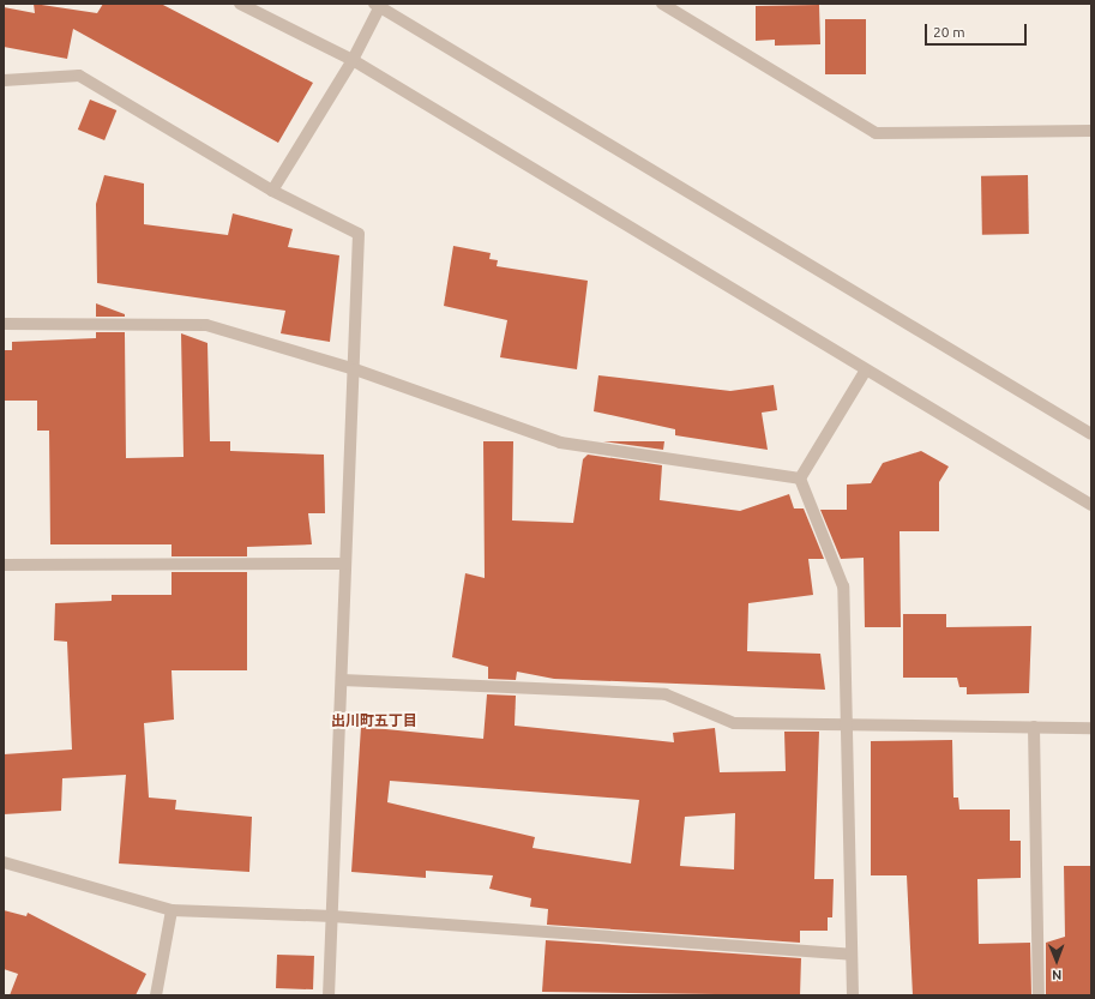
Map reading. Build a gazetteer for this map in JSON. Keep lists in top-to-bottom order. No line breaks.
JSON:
{"districts":["出川町五丁目"],"scale_bar":"20 m","north":"bottom"}
